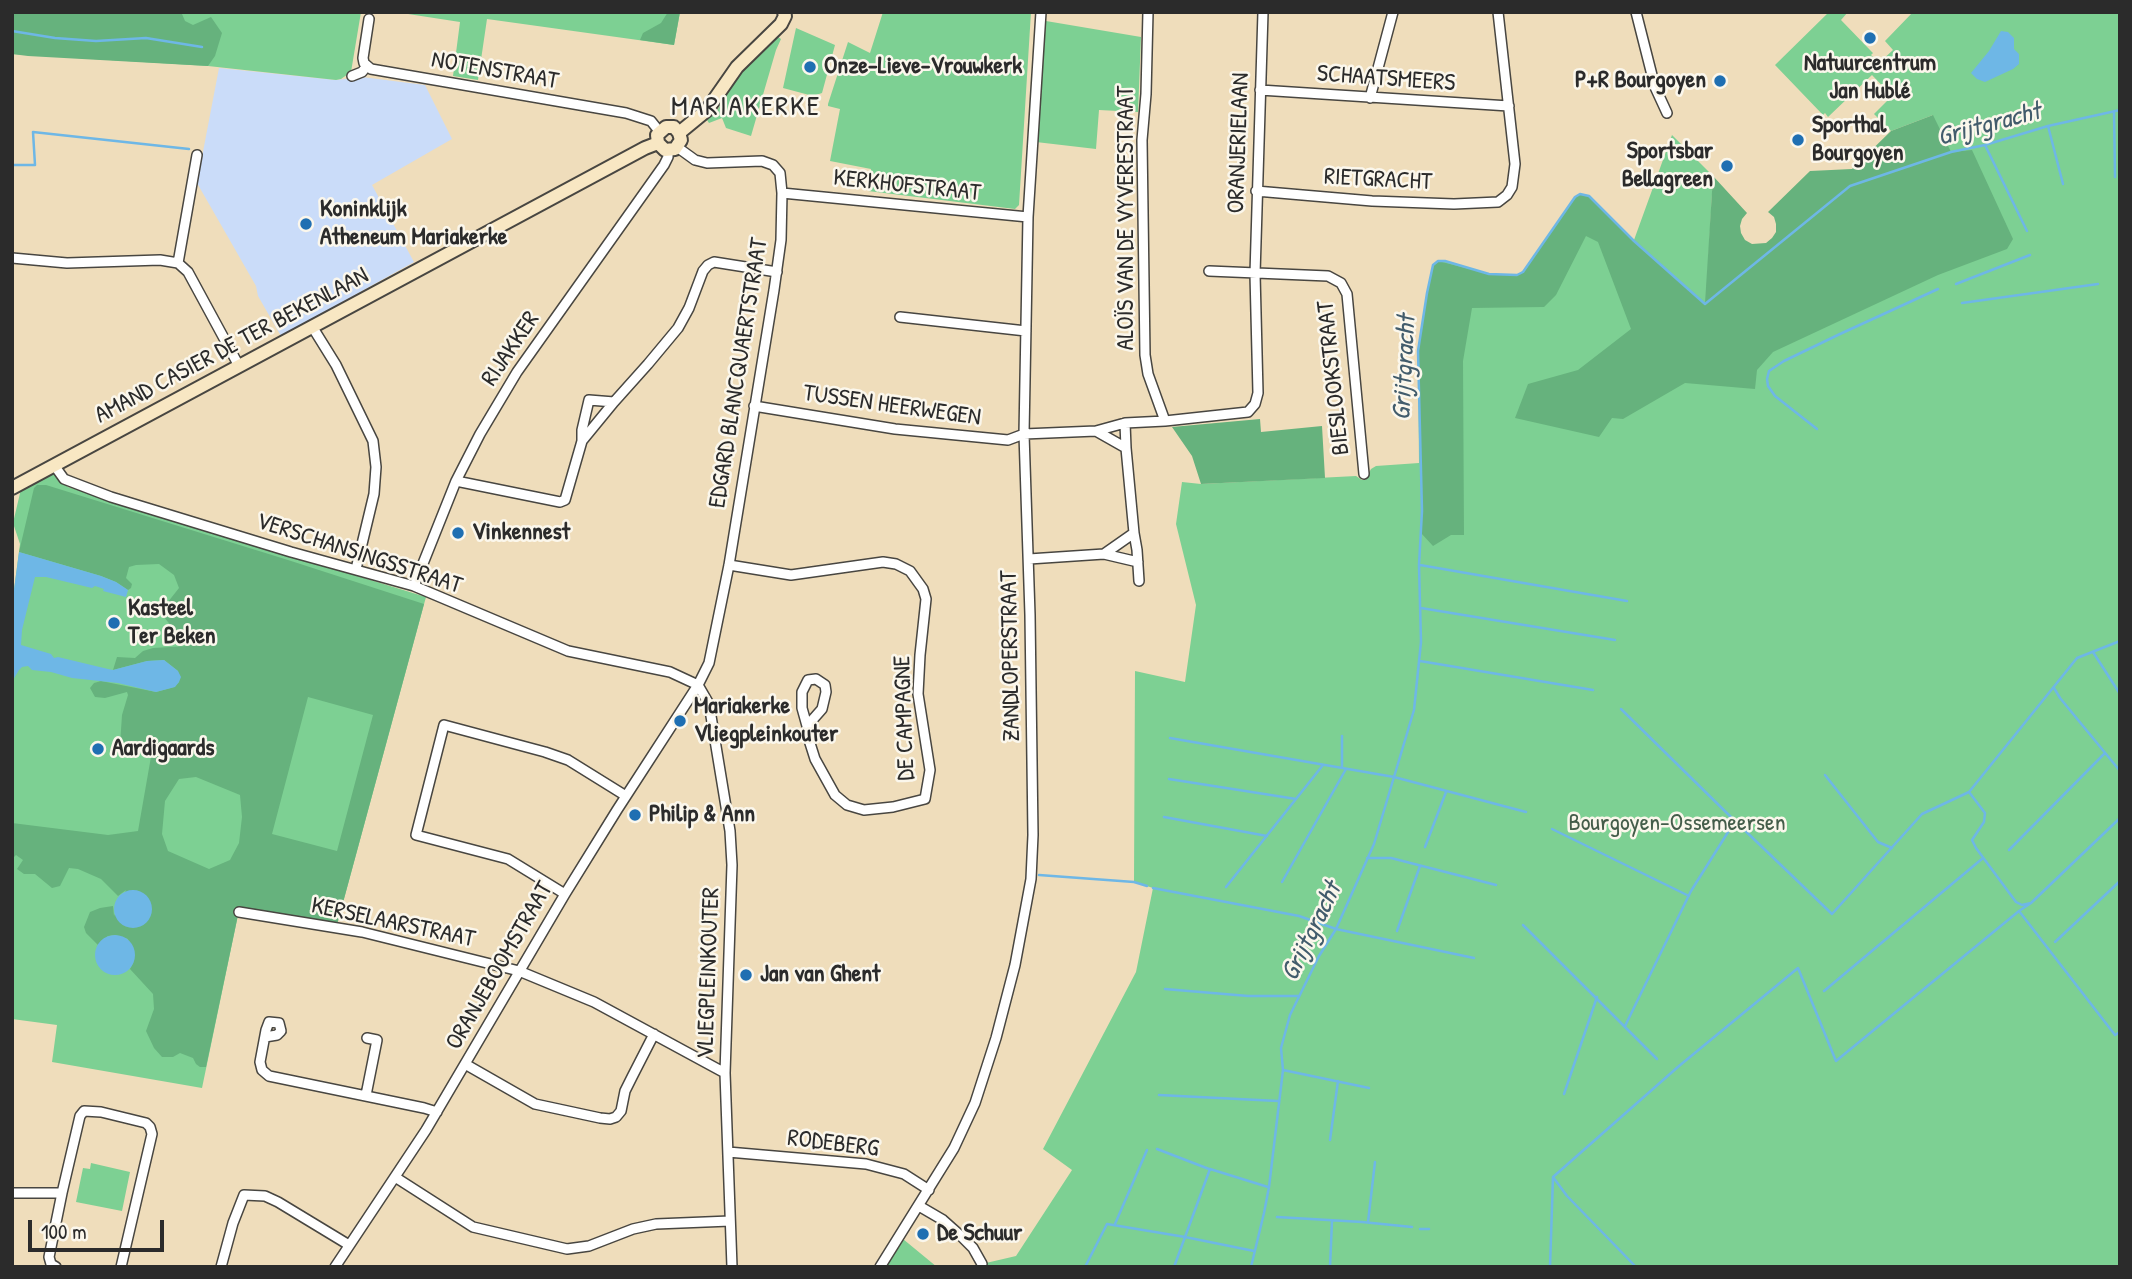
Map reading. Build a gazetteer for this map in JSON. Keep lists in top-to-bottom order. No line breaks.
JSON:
{"streets":{"street":["NOTENSTRAAT","SCHAATSMEERS","ORANJERIELAAN","RIETGRACHT","KERKHOFSTRAAT","ALOÏS VAN DE VYVERESTRAAT","AMAND CASIER DE TER BEKENLAAN","RIJAKKER","EDGARD BLANCQUAERTSTRAAT","BIESLOOKSTRAAT","TUSSEN HEERWEGEN","VERSCHANSINGSSTRAAT","ZANDLOPERSTRAAT","DE CAMPAGNE","KERSELAARSTRAAT","ORANJEBOOMSTRAAT","VLIEGPLEINKOUTER","RODEBERG"]},"crossings":[["NOTENSTRAAT","AMAND CASIER DE TER BEKENLAAN"],["NOTENSTRAAT","RIJAKKER"],["NOTENSTRAAT","EDGARD BLANCQUAERTSTRAAT"],["SCHAATSMEERS","ORANJERIELAAN"],["SCHAATSMEERS","RIETGRACHT"],["ORANJERIELAAN","RIETGRACHT"],["ORANJERIELAAN","ALOÏS VAN DE VYVERESTRAAT"],["ORANJERIELAAN","BIESLOOKSTRAAT"],["ORANJERIELAAN","TUSSEN HEERWEGEN"],["KERKHOFSTRAAT","EDGARD BLANCQUAERTSTRAAT"],["KERKHOFSTRAAT","ZANDLOPERSTRAAT"],["ALOÏS VAN DE VYVERESTRAAT","TUSSEN HEERWEGEN"],["AMAND CASIER DE TER BEKENLAAN","RIJAKKER"],["AMAND CASIER DE TER BEKENLAAN","EDGARD BLANCQUAERTSTRAAT"],["AMAND CASIER DE TER BEKENLAAN","VERSCHANSINGSSTRAAT"],["RIJAKKER","EDGARD BLANCQUAERTSTRAAT"],["RIJAKKER","VERSCHANSINGSSTRAAT"],["EDGARD BLANCQUAERTSTRAAT","TUSSEN HEERWEGEN"],["EDGARD BLANCQUAERTSTRAAT","VERSCHANSINGSSTRAAT"],["EDGARD BLANCQUAERTSTRAAT","DE CAMPAGNE"],["EDGARD BLANCQUAERTSTRAAT","ORANJEBOOMSTRAAT"],["EDGARD BLANCQUAERTSTRAAT","VLIEGPLEINKOUTER"],["TUSSEN HEERWEGEN","ZANDLOPERSTRAAT"],["VERSCHANSINGSSTRAAT","ORANJEBOOMSTRAAT"],["VERSCHANSINGSSTRAAT","VLIEGPLEINKOUTER"],["ZANDLOPERSTRAAT","RODEBERG"],["KERSELAARSTRAAT","ORANJEBOOMSTRAAT"],["KERSELAARSTRAAT","VLIEGPLEINKOUTER"],["ORANJEBOOMSTRAAT","VLIEGPLEINKOUTER"],["VLIEGPLEINKOUTER","RODEBERG"]],"districts":["MARIAKERKE"],"water":["Grijtgracht"],"parks":["Bourgoyen-Ossemeersen"],"places":["Natuurcentrum Jan Hublé","Onze-Lieve-Vrouwkerk","P+R Bourgoyen","Sporthal Bourgoyen","Sportsbar Bellagreen","Koninklijk Atheneum Mariakerke","Vinkennest","Kasteel Ter Beken","Mariakerke Vliegpleinkouter","Aardigaards","Philip & Ann","Jan van Ghent","De Schuur"],"scale_bar":"100 m"}
